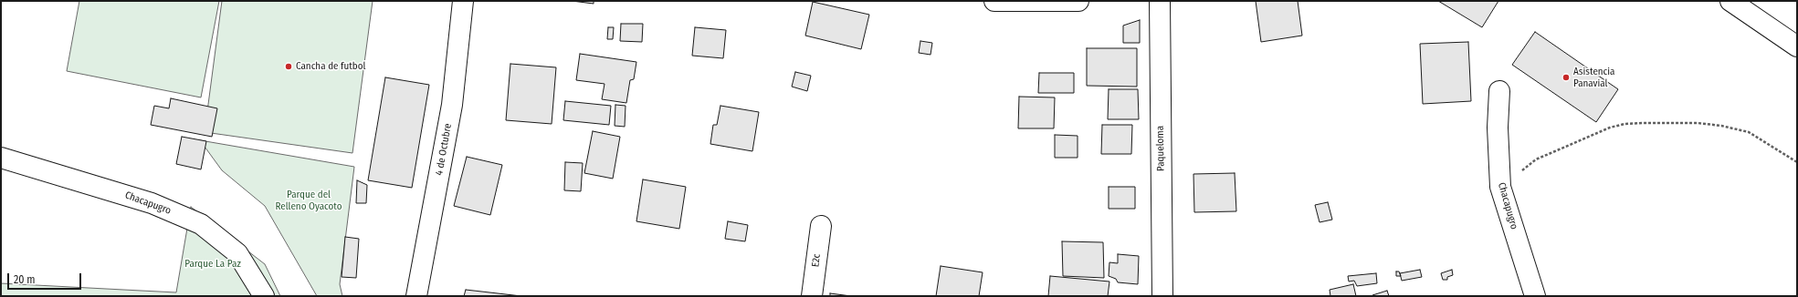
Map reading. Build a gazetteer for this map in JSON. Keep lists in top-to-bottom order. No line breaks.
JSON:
{"streets":{"main road":["Paqueloma","4 de Octubre","Chacapugro","E2c"]},"parks":["Parque del Relleno Oyacoto","Parque La Paz"],"places":["Cancha de futbol","Asistencia Panavial"],"scale_bar":"20 m"}
